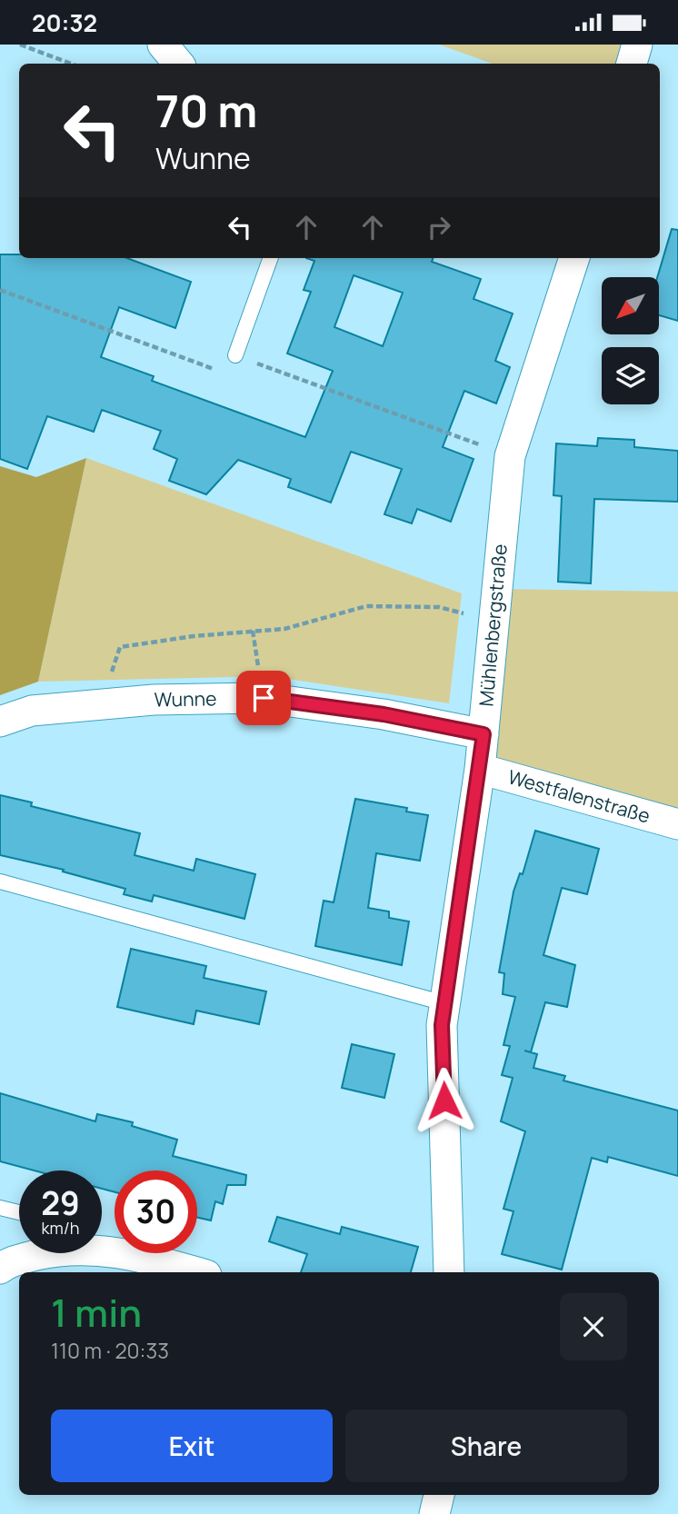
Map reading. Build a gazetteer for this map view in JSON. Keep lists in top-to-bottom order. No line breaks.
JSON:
{"streets":{"street":["Mühlenbergstraße","Wunne","Westfalenstraße"]},"crossings":[["Mühlenbergstraße","Wunne"],["Mühlenbergstraße","Westfalenstraße"]],"north":"bottom left","page":{"status":"20:32","turn":["70 m","Wunne"],"speed":"29 km/h","limit":"30","heading":["1 min","110 m · 20:33"],"buttons":["Exit","Share"]}}
